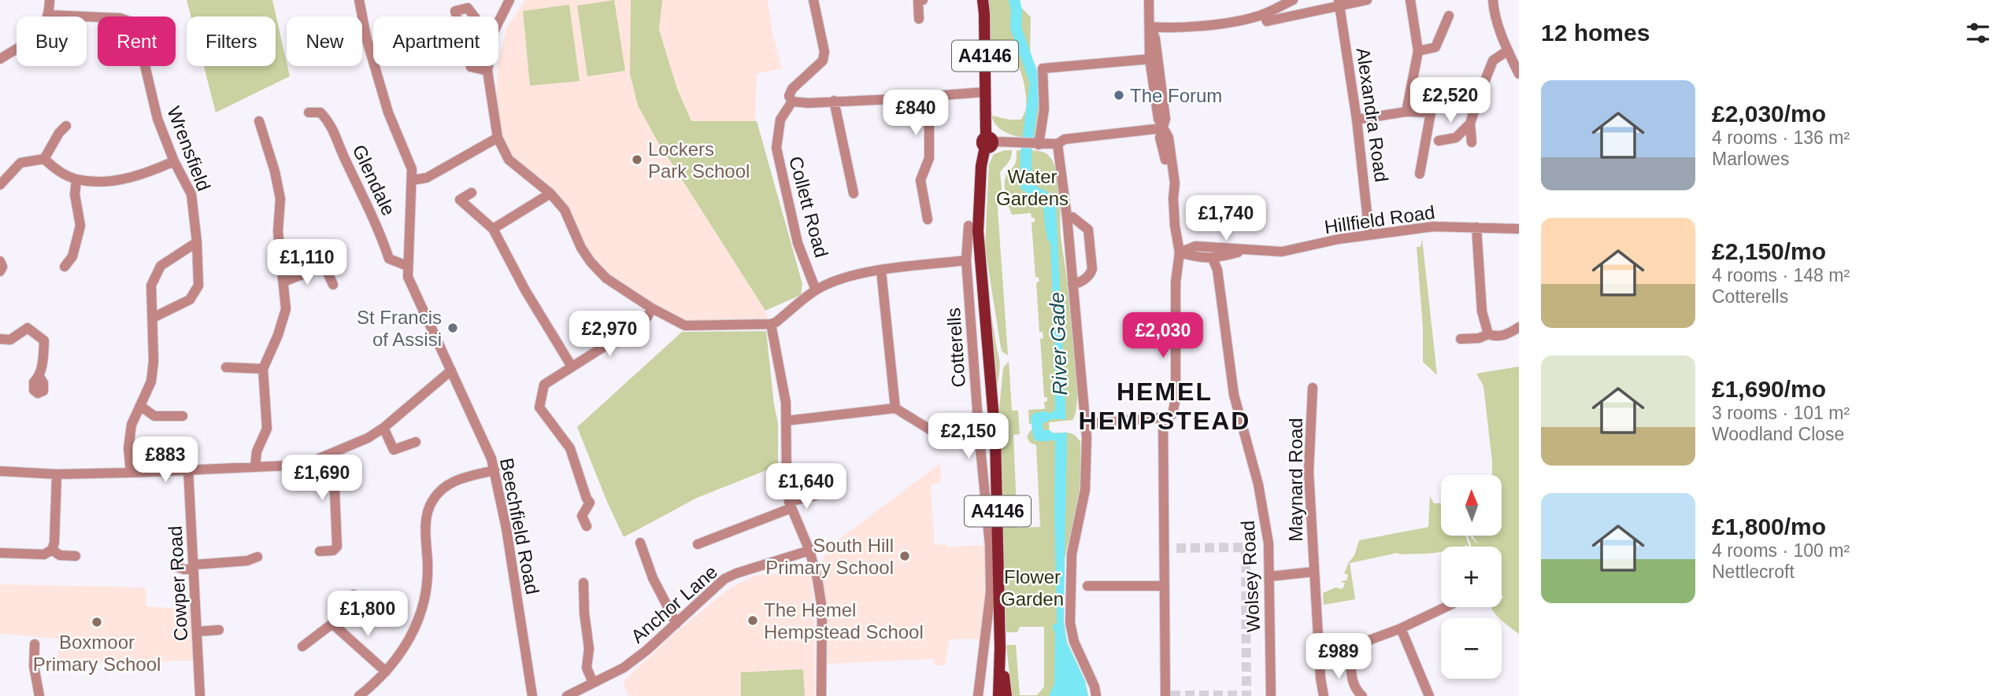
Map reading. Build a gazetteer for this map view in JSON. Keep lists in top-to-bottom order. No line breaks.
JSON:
{"streets":{"main road":["A4146"],"street":["Alexandra Road","Wrensfield","Glendale","Collett Road","Hillfield Road","Cotterells","Maynard Road","Beechfield Road","Wolsey Road","Cowper Road","Anchor Lane"]},"crossings":[["Alexandra Road","Hillfield Road"],["Glendale","Beechfield Road"],["Hillfield Road","Wolsey Road"]],"districts":["HEMEL HEMPSTEAD"],"water":["River Gade"],"parks":["Water Gardens","Flower Garden"],"places":["The Forum","Lockers Park School","St Francis of Assisi","South Hill Primary School","The Hemel Hempstead School","Boxmoor Primary School"],"north":"top","page":{"heading":"12 homes","chip":["Buy","Rent","Filters","New","Apartment"],"list":[{"name":"£2,030/mo","note":"4 rooms · 136 m² · Marlowes"},{"name":"£2,150/mo","note":"4 rooms · 148 m² · Cotterells"},{"name":"£1,690/mo","note":"3 rooms · 101 m² · Woodland Close"},{"name":"£1,800/mo","note":"4 rooms · 100 m² · Nettlecroft"}],"price":["£2,520","£840","£1,740","£1,110","£2,970","£2,030","£2,150","£883","£1,690","£1,640","£1,800","£989"],"map_buttons":["+","−"]}}
